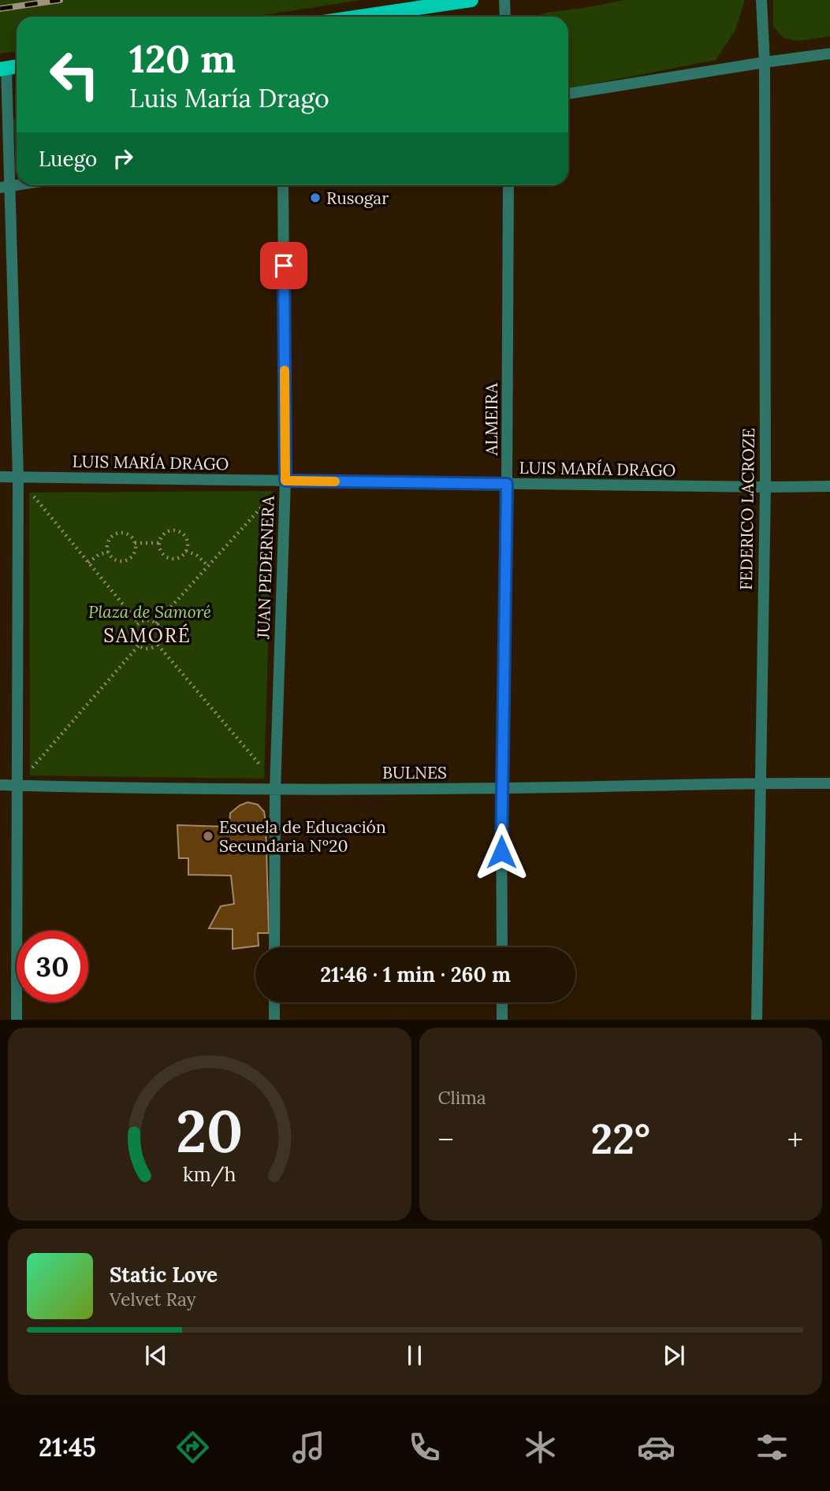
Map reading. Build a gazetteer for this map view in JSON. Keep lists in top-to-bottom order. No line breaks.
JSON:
{"streets":{"street":["ALMEIRA","LUIS MARÍA DRAGO","FEDERICO LACROZE","JUAN PEDERNERA","BULNES"]},"crossings":[["ALMEIRA","LUIS MARÍA DRAGO"],["ALMEIRA","BULNES"],["LUIS MARÍA DRAGO","FEDERICO LACROZE"],["LUIS MARÍA DRAGO","JUAN PEDERNERA"],["FEDERICO LACROZE","BULNES"],["JUAN PEDERNERA","BULNES"]],"districts":["SAMORÉ"],"parks":["Plaza de Samoré"],"places":["Rusogar","Escuela de Educación Secundaria Nº20"],"page":{"turn":["120 m","Luis María Drago"],"then":"Luego","limit":"30","trip":"21:46 · 1 min · 260 m","tile":"Clima","heat":["−","22°","+"],"song":["Static Love","Velvet Ray"],"tabs":"21:45","gauge":["20","km/h"]}}
